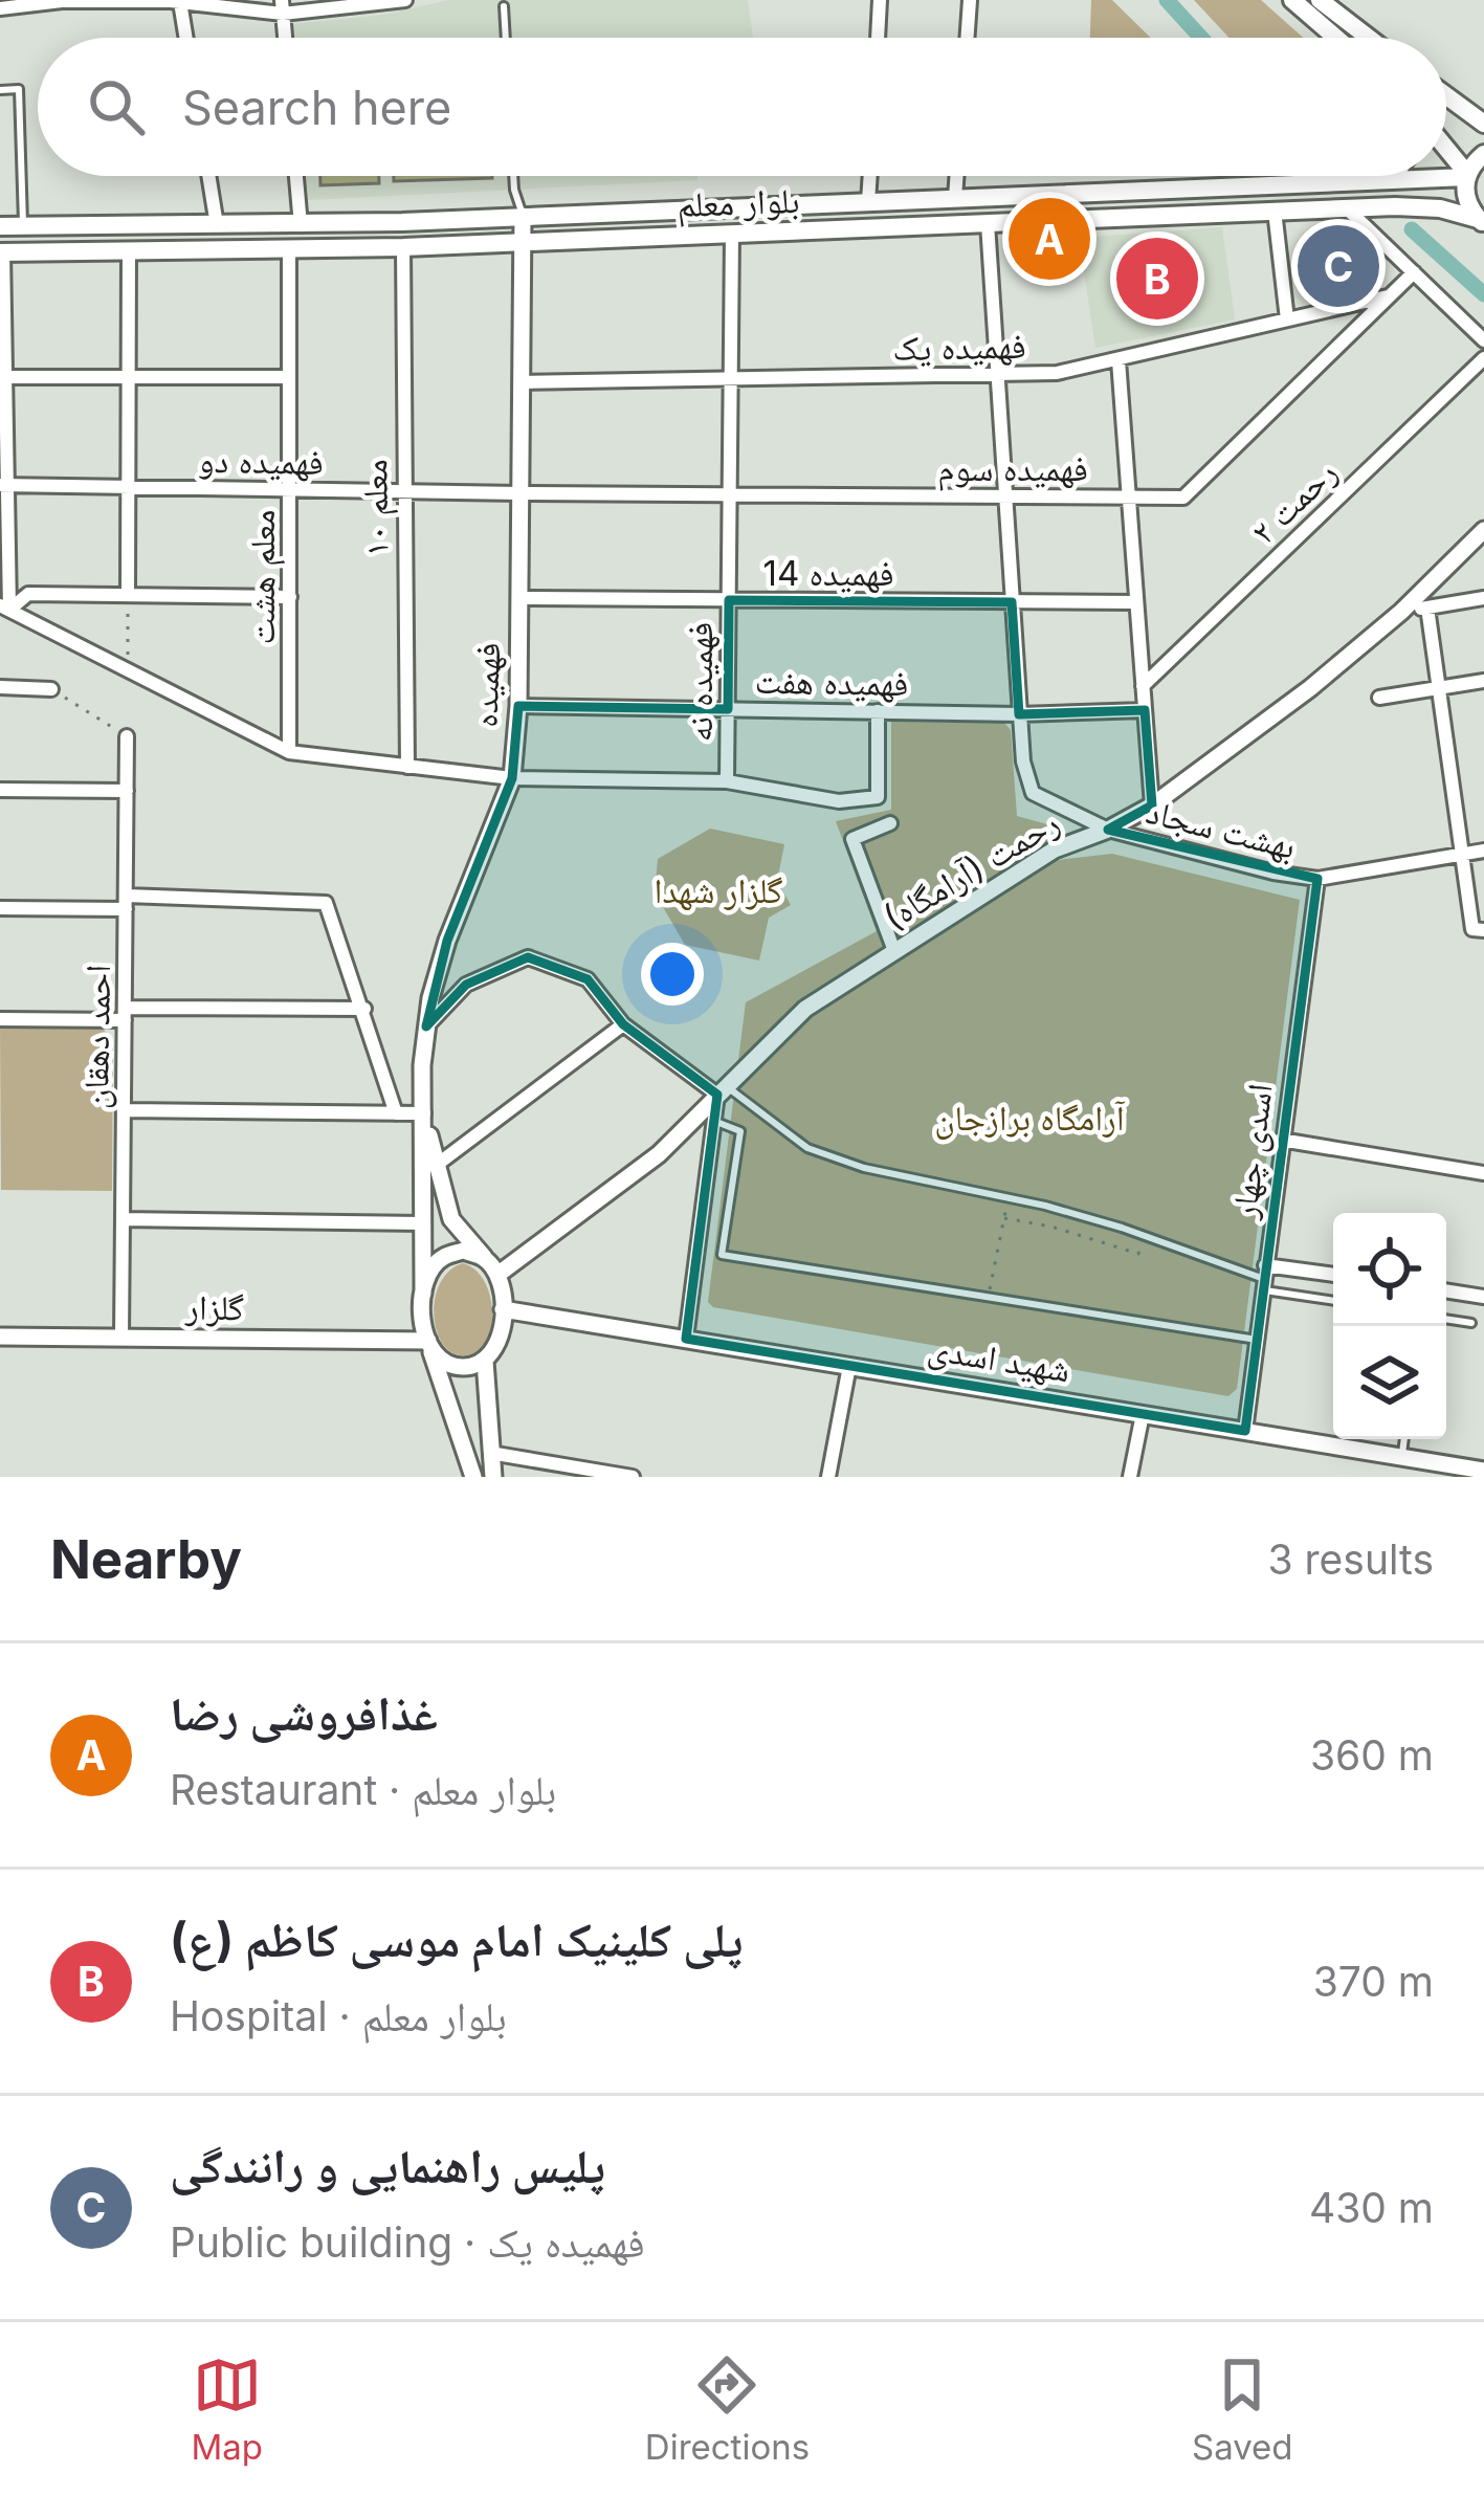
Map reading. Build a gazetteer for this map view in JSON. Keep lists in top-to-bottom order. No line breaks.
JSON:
{"streets":{"main road":["بلوار معلم"],"street":["فهمیده یک","فهمیده دو","فهمیده سوم","رحمت ۲","معلم ۱۰","فهمیده 14","معلم هشت","فهمیده نه","فهمیده هفت","فهمیده","بهشت سجاد","رحمت (آرامگاه)","احمد دهقان","اسدی چهار","گلزار","شهید اسدی"]},"crossings":[["بلوار معلم","معلم ۱۰"],["بلوار معلم","معلم هشت"],["بلوار معلم","فهمیده نه"],["بلوار معلم","فهمیده"],["فهمیده یک","فهمیده سوم"],["فهمیده یک","فهمیده نه"],["فهمیده یک","فهمیده"],["فهمیده دو","فهمیده سوم"],["فهمیده دو","معلم ۱۰"],["فهمیده دو","معلم هشت"],["فهمیده دو","فهمیده"],["فهمیده سوم","فهمیده نه"],["فهمیده سوم","فهمیده"],["معلم ۱۰","فهمیده نه"],["فهمیده 14","فهمیده نه"],["فهمیده 14","فهمیده"],["معلم هشت","فهمیده نه"],["فهمیده نه","فهمیده هفت"],["فهمیده نه","فهمیده"],["فهمیده هفت","فهمیده"],["فهمیده هفت","بهشت سجاد"],["بهشت سجاد","رحمت (آرامگاه)"],["بهشت سجاد","اسدی چهار"],["رحمت (آرامگاه)","گلزار"],["رحمت (آرامگاه)","شهید اسدی"],["احمد دهقان","گلزار"],["اسدی چهار","شهید اسدی"],["گلزار","شهید اسدی"]],"parks":["گلزار شهدا","آرامگاه برازجان"],"page":{"search":"Search here","pins":["A","C","B"],"heading":["Nearby","3 results"],"list":[{"mark":"A","name":"غذافروشی رضا","note":"Restaurant · بلوار معلم","value":"360 m"},{"mark":"B","name":"پلی کلینیک امام موسی کاظم (ع)","note":"Hospital · بلوار معلم","value":"370 m"},{"mark":"C","name":"پلیس راهنمایی و رانندگی","note":"Public building · فهمیده یک","value":"430 m"}],"nav":["Map","Directions","Saved"]}}
